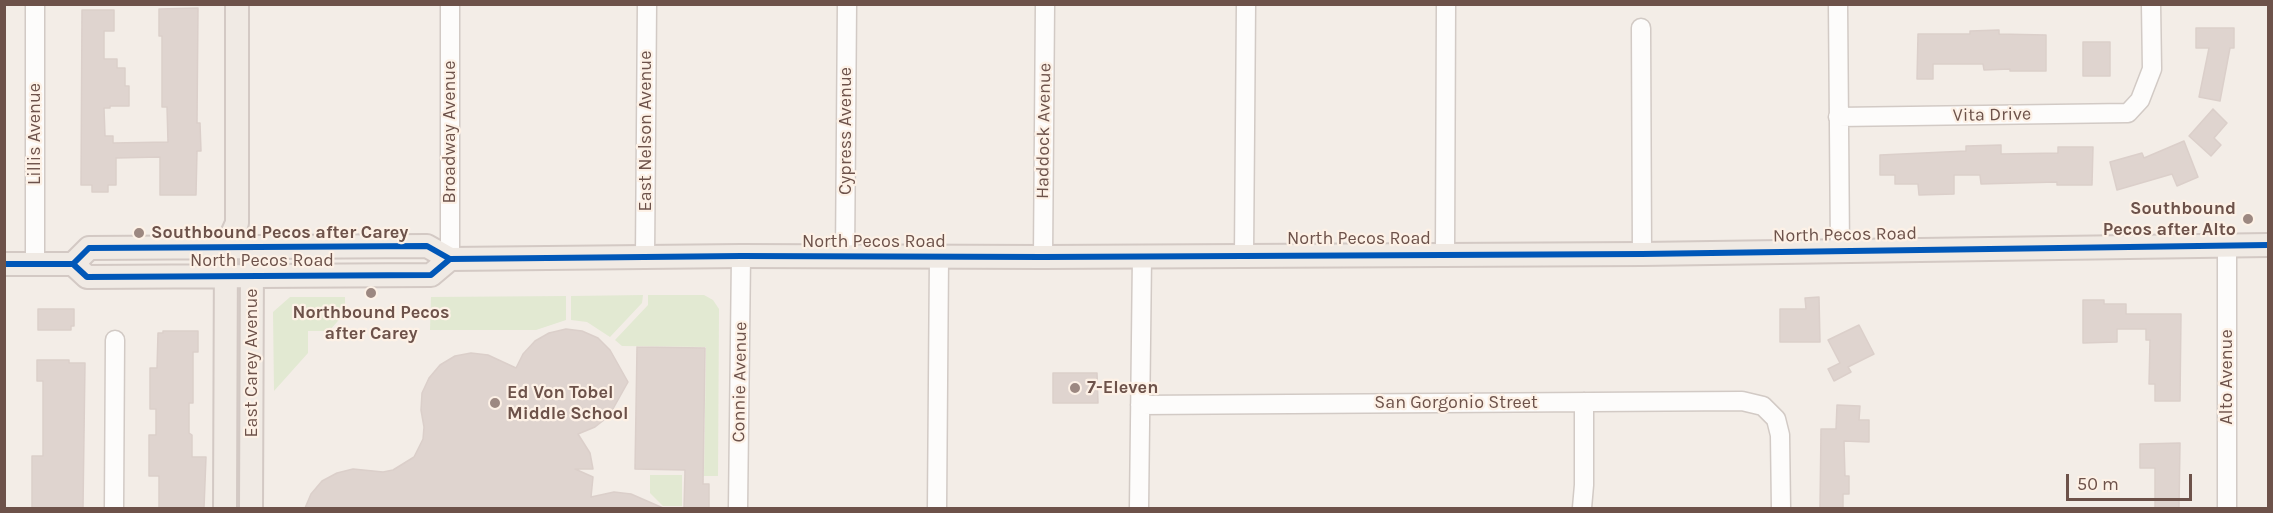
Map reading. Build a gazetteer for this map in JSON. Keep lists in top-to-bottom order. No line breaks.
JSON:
{"streets":{"main road":["North Pecos Road","East Carey Avenue"],"street":["Vita Drive","East Nelson Avenue","Cypress Avenue","Haddock Avenue","Broadway Avenue","Lillis Avenue","Alto Avenue","Connie Avenue","San Gorgonio Street"]},"crossings":[["East Nelson Avenue","North Pecos Road"],["Cypress Avenue","North Pecos Road"],["Haddock Avenue","North Pecos Road"],["Broadway Avenue","North Pecos Road"],["Lillis Avenue","North Pecos Road"],["North Pecos Road","East Carey Avenue"],["North Pecos Road","Alto Avenue"],["North Pecos Road","Connie Avenue"]],"places":["Southbound Pecos after Alto","Southbound Pecos after Carey","Northbound Pecos after Carey","7-Eleven","Ed Von Tobel Middle School"],"scale_bar":"50 m"}
